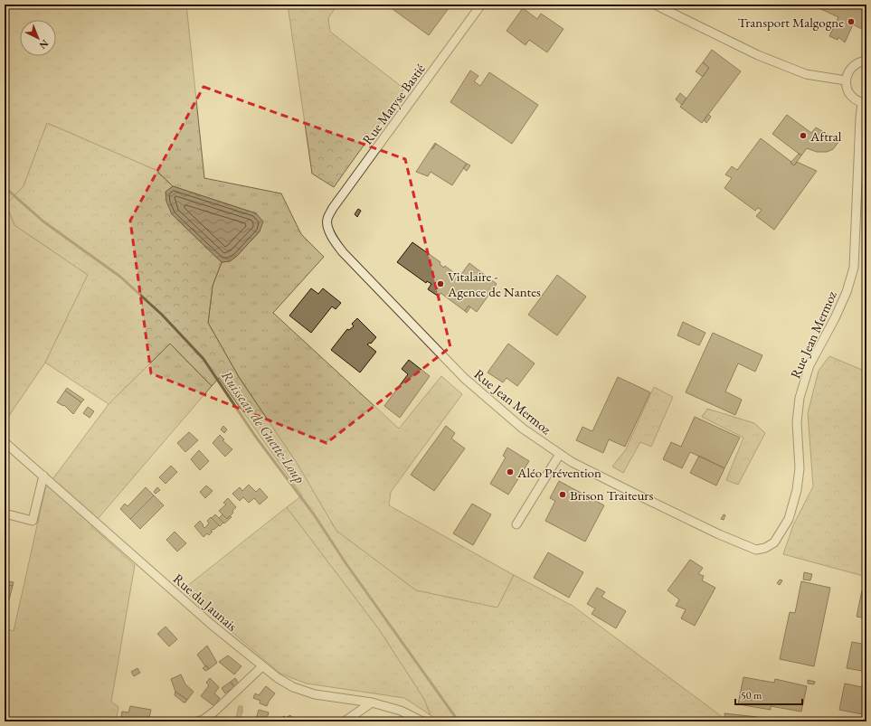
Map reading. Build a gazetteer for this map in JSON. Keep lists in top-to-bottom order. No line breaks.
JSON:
{"streets":{"street":["Rue Maryse Bastié","Rue Jean Mermoz","Rue du Jaunais"]},"crossings":[["Rue Maryse Bastié","Rue Jean Mermoz"]],"water":["Ruisseau de Guette-Loup"],"places":["Transport Malgogne","Aftral","Vitalaire - Agence de Nantes","Aléo Prévention","Brison Traiteurs"],"scale_bar":"50 m","north":"bottom right"}
